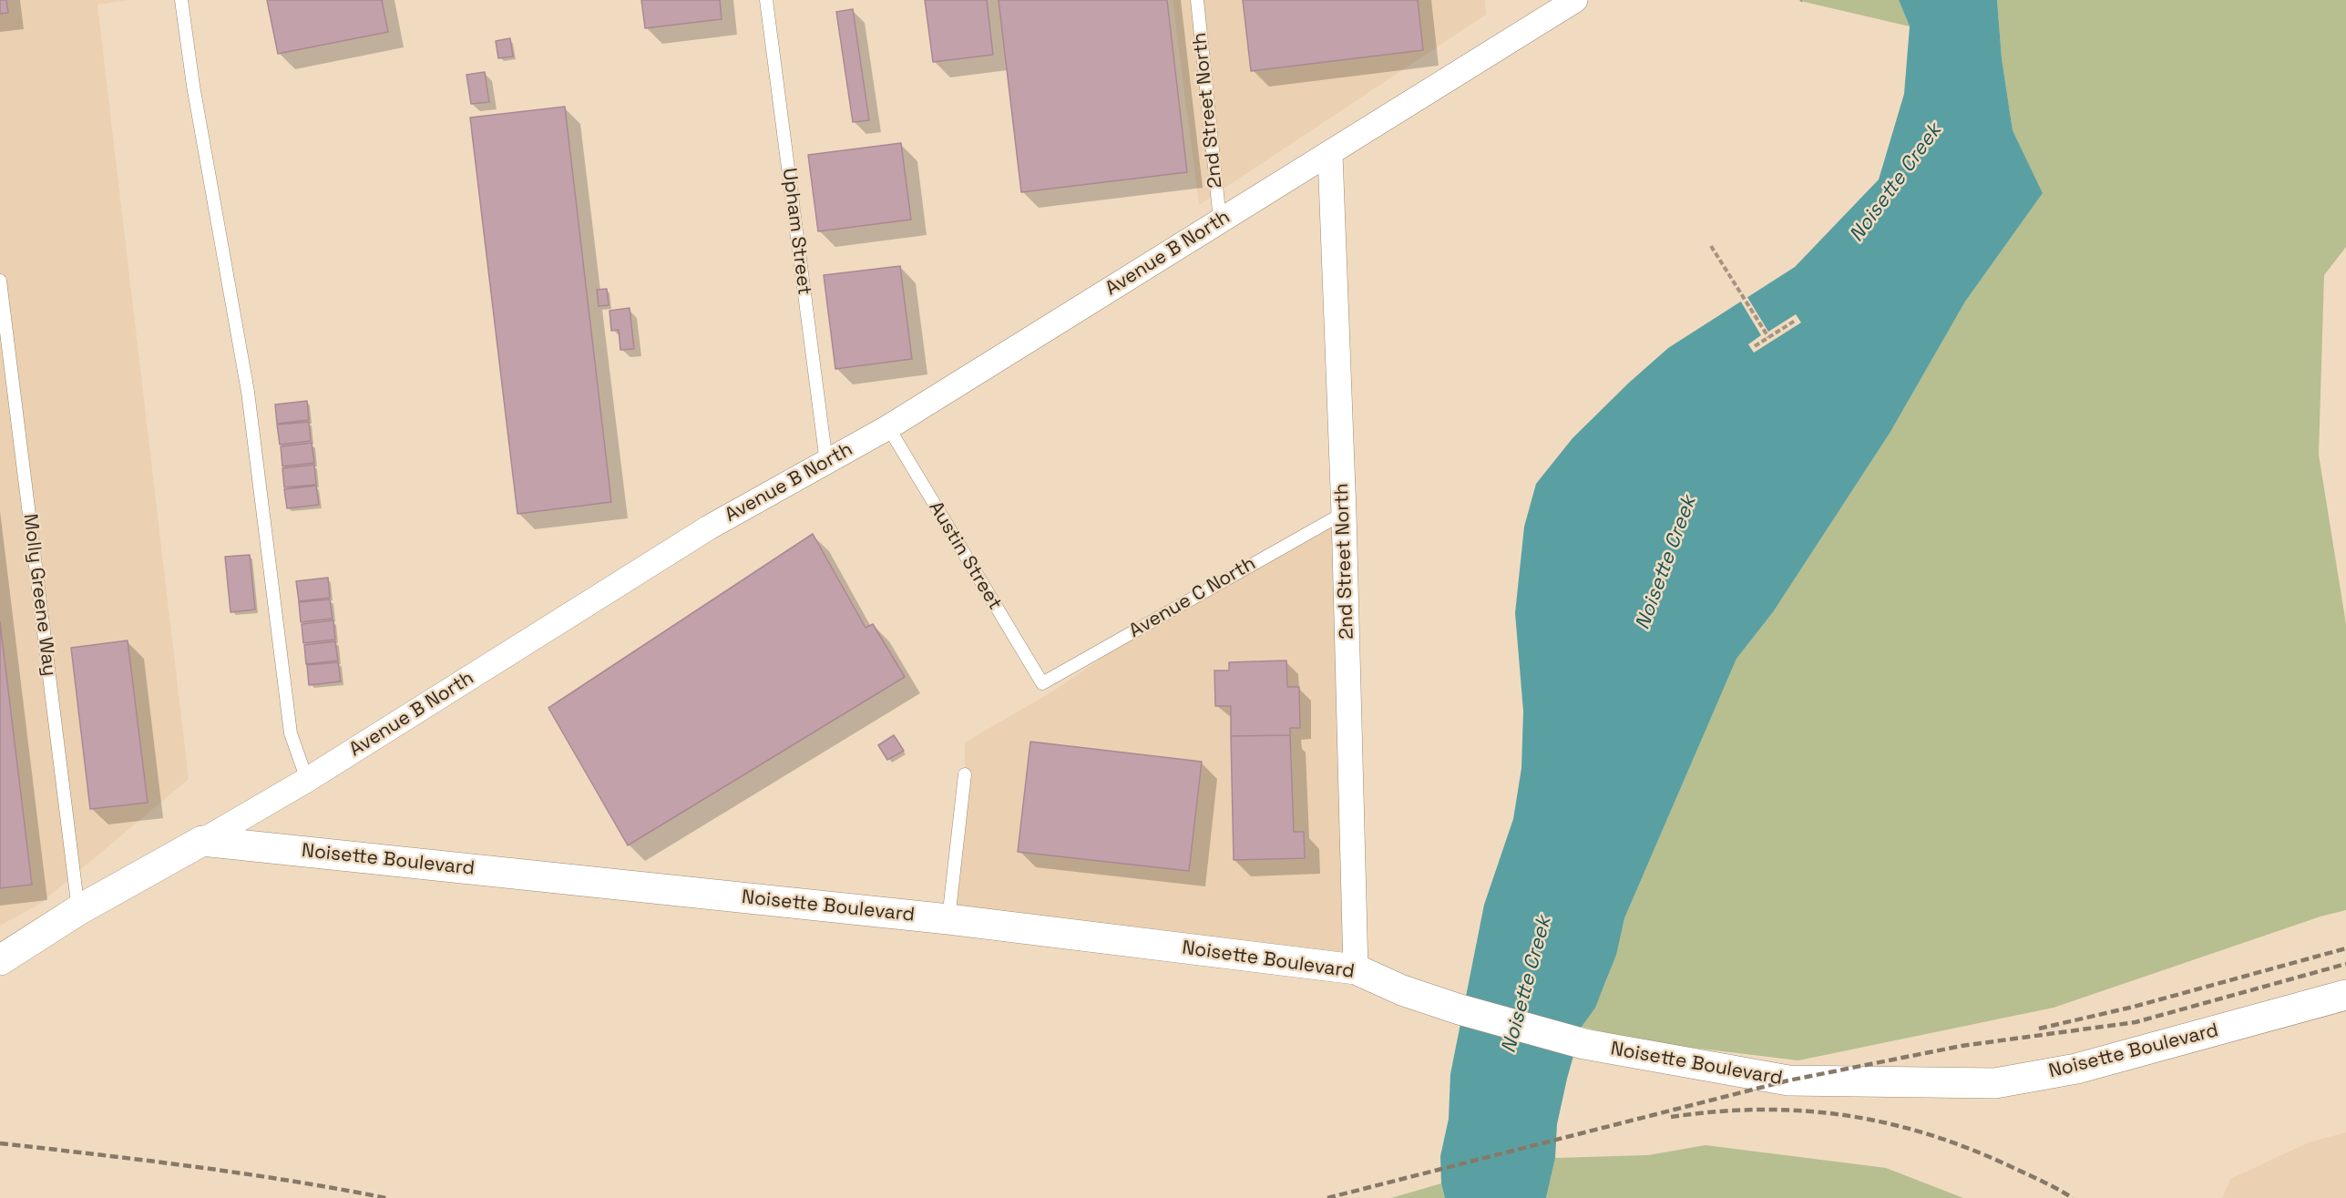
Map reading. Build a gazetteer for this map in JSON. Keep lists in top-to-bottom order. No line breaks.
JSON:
{"streets":{"street":["2nd Street North","Avenue B North","Noisette Boulevard"],"lane":["Upham Street","Austin Street","Molly Greene Way","Avenue C North"]},"crossings":[["2nd Street North","Avenue B North"],["2nd Street North","Avenue C North"],["2nd Street North","Noisette Boulevard"],["Upham Street","Avenue B North"],["Avenue B North","Austin Street"],["Avenue B North","Molly Greene Way"],["Avenue B North","Noisette Boulevard"],["Austin Street","Avenue C North"]],"water":["Noisette Creek"]}
